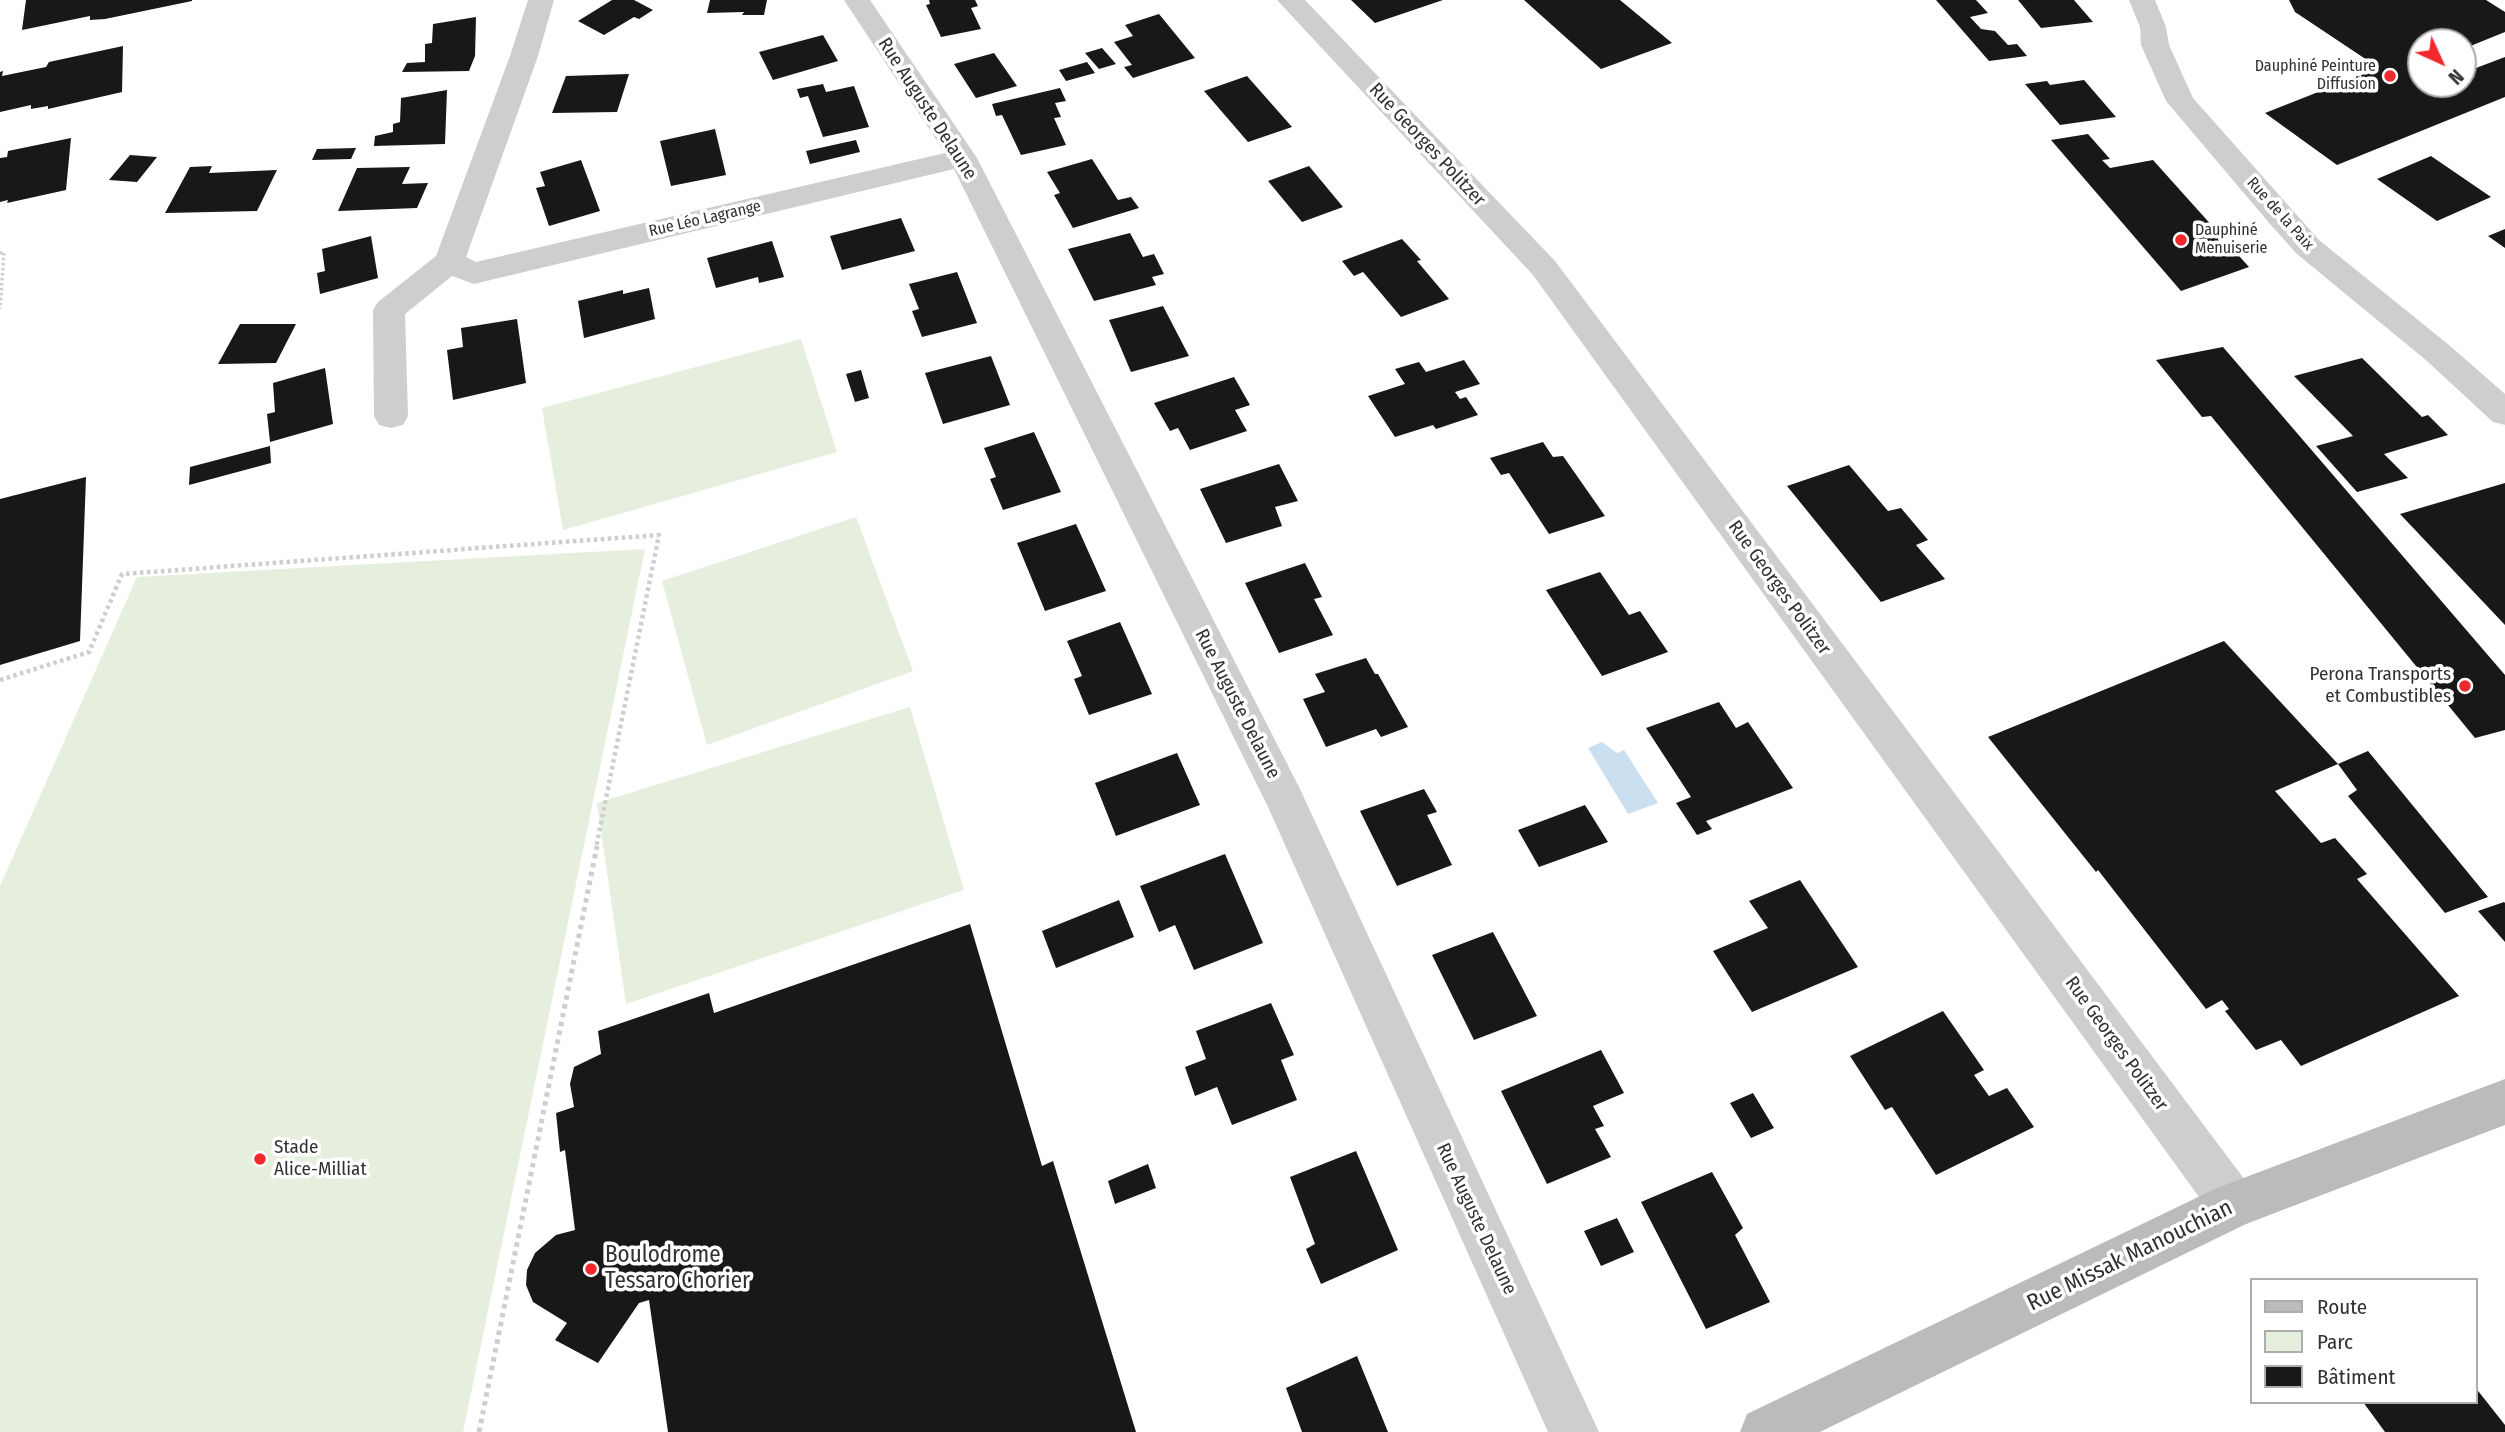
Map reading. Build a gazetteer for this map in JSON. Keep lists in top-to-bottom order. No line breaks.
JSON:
{"streets":{"street":["Rue Auguste Delaune","Rue Georges Politzer","Rue de la Paix","Rue Léo Lagrange","Rue Missak Manouchian"]},"crossings":[["Rue Auguste Delaune","Rue Léo Lagrange"],["Rue Georges Politzer","Rue Missak Manouchian"]],"places":["Dauphiné Peinture Diffusion","Dauphiné Menuiserie","Perona Transports et Combustibles","Stade Alice-Milliat","Boulodrome Tessaro Chorier"],"legend":["Route","Parc","Bâtiment"],"north":"bottom right"}
